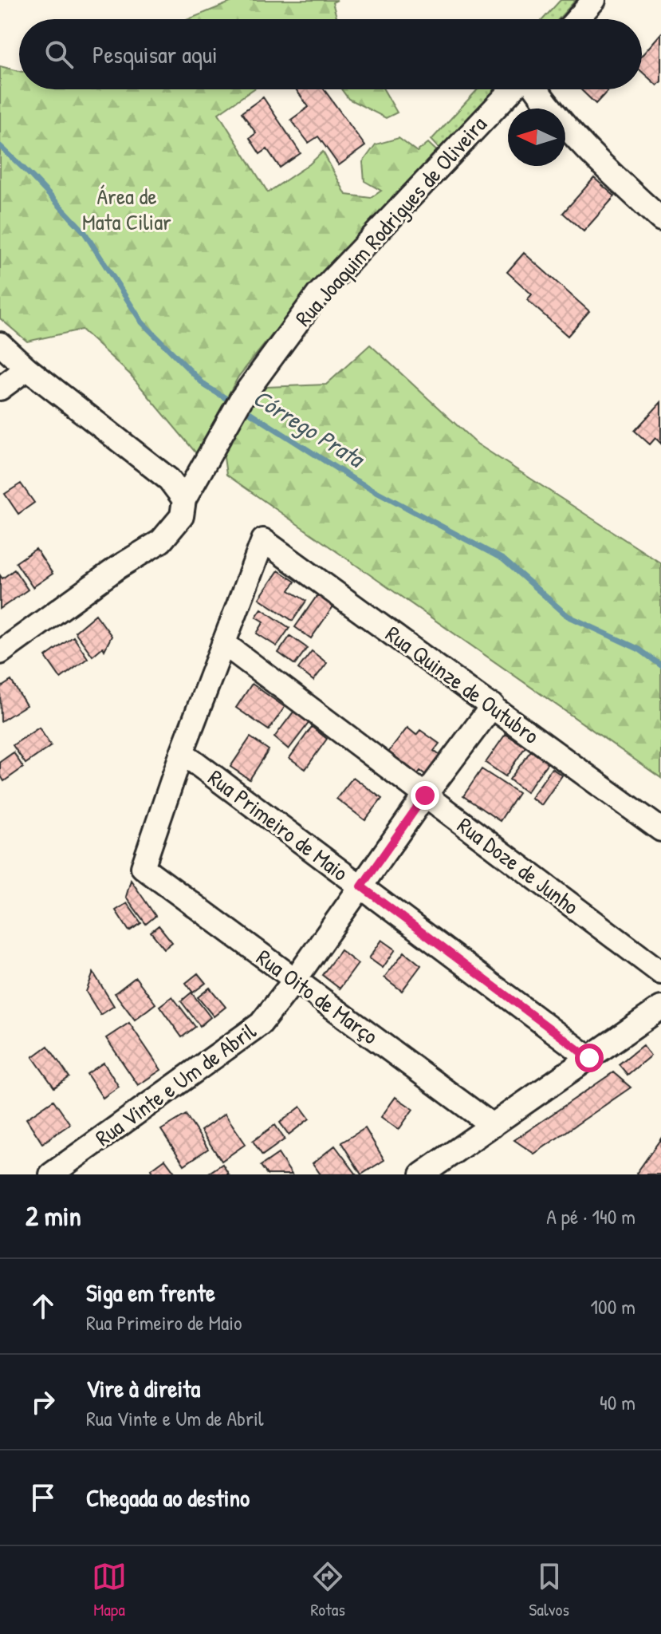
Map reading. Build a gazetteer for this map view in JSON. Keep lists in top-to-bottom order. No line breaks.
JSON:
{"streets":{"street":["Rua Joaquim Rodrigues de Oliveira","Rua Quinze de Outubro","Rua Primeiro de Maio","Rua Doze de Junho","Rua Oito de Março","Rua Vinte e Um de Abril"]},"crossings":[["Rua Quinze de Outubro","Rua Doze de Junho"],["Rua Quinze de Outubro","Rua Vinte e Um de Abril"],["Rua Primeiro de Maio","Rua Oito de Março"],["Rua Primeiro de Maio","Rua Vinte e Um de Abril"],["Rua Doze de Junho","Rua Vinte e Um de Abril"],["Rua Oito de Março","Rua Vinte e Um de Abril"]],"water":["Córrego Prata"],"parks":["Área de Mata Ciliar"],"north":"left","page":{"search":"Pesquisar aqui","heading":["2 min","A pé · 140 m"],"list":[["Siga em frente","Rua Primeiro de Maio","100 m"],["Vire à direita","Rua Vinte e Um de Abril","40 m"],"Chegada ao destino"],"nav":["Mapa","Rotas","Salvos"]}}
